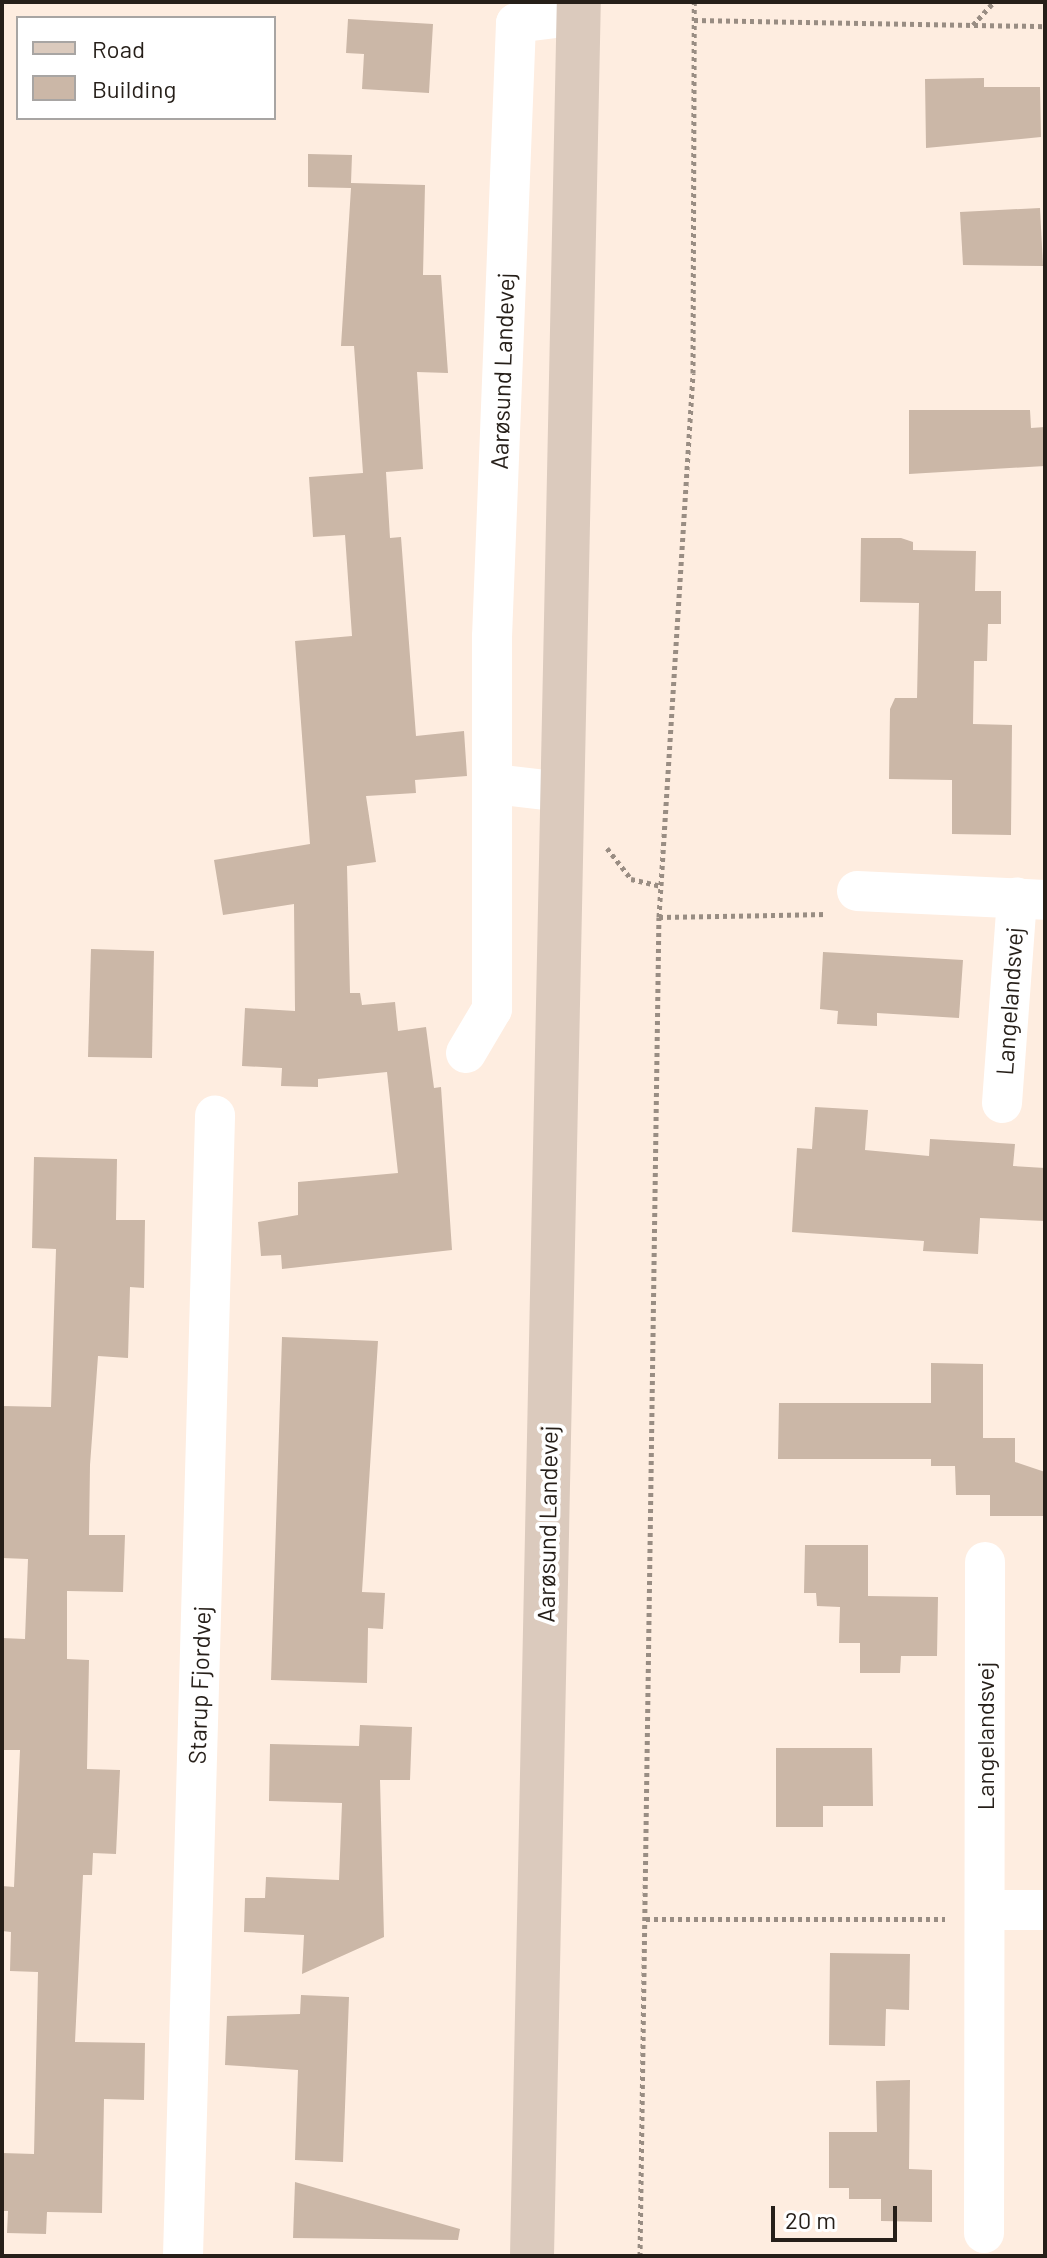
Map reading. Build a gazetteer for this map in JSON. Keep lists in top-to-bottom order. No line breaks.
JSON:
{"streets":{"street":["Aarøsund Landevej","Langelandsvej","Starup Fjordvej"]},"legend":["Road","Building"],"scale_bar":"20 m"}
